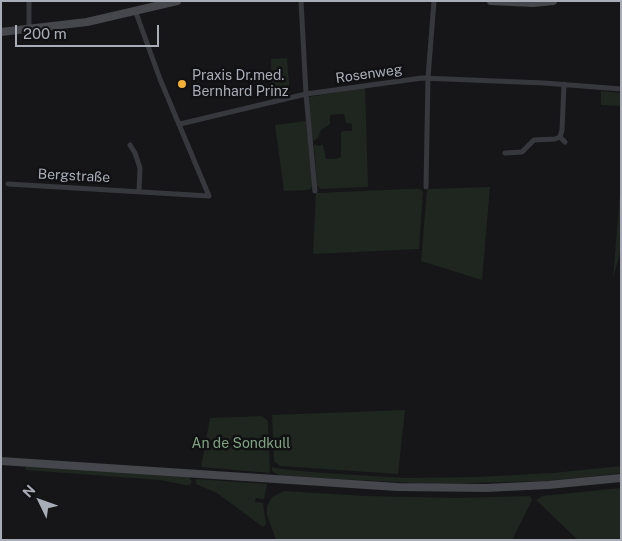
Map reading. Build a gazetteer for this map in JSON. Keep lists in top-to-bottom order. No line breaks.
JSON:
{"streets":{"street":["Rosenweg","Bergstraße"]},"crossings":[["Rosenweg","Bergstraße"]],"parks":["An de Sondkull"],"places":["Praxis Dr.med. Bernhard Prinz"],"scale_bar":"200 m","north":"top left"}
